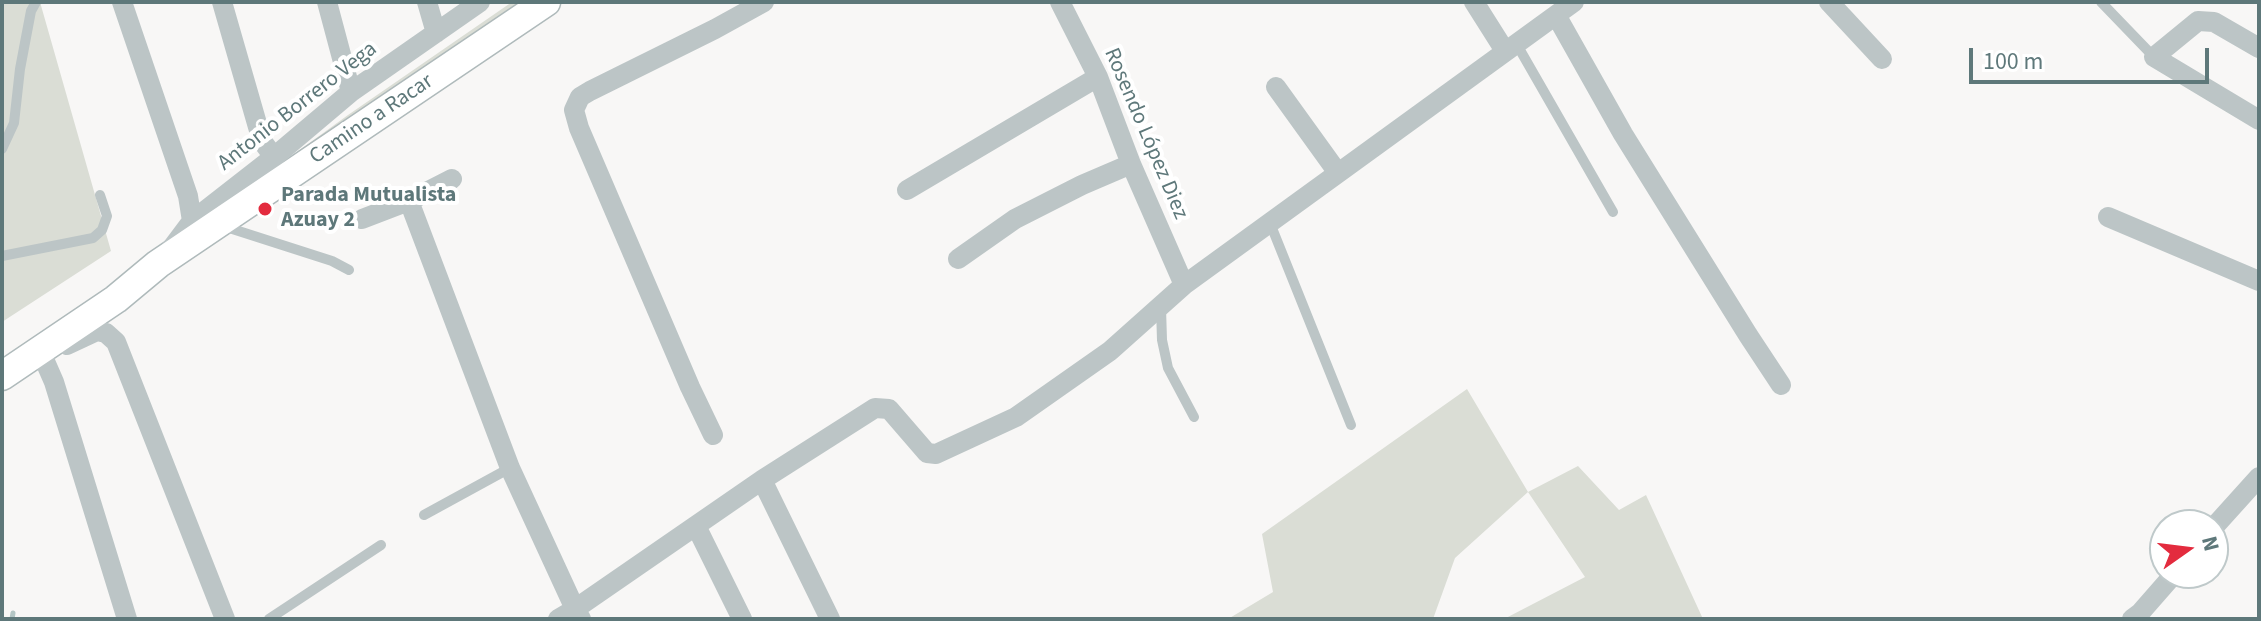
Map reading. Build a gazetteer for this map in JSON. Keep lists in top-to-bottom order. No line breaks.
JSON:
{"streets":{"street":["Antonio Borrero Vega","Camino a Racar","Rosendo López Diez"]},"crossings":[["Antonio Borrero Vega","Camino a Racar"]],"places":["Parada Mutualista Azuay 2"],"scale_bar":"100 m","north":"right"}
